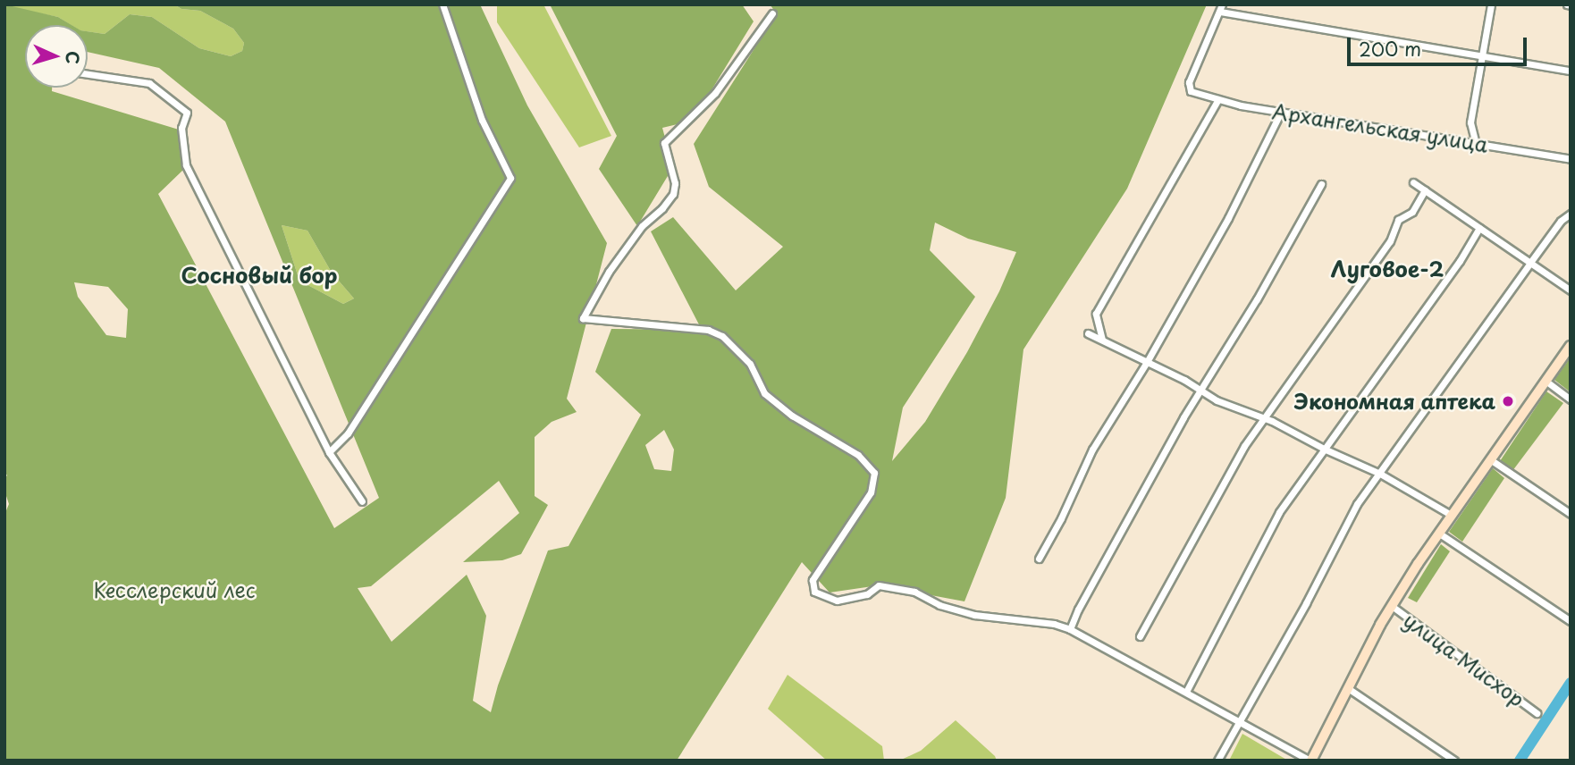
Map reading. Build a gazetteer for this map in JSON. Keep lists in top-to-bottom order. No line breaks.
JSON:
{"streets":{"street":["Архангельская улица","улица Мисхор"]},"districts":["Луговое-2","Сосновый бор"],"parks":["Кесслерский лес"],"places":["Экономная аптека"],"scale_bar":"200 m","north":"right"}
